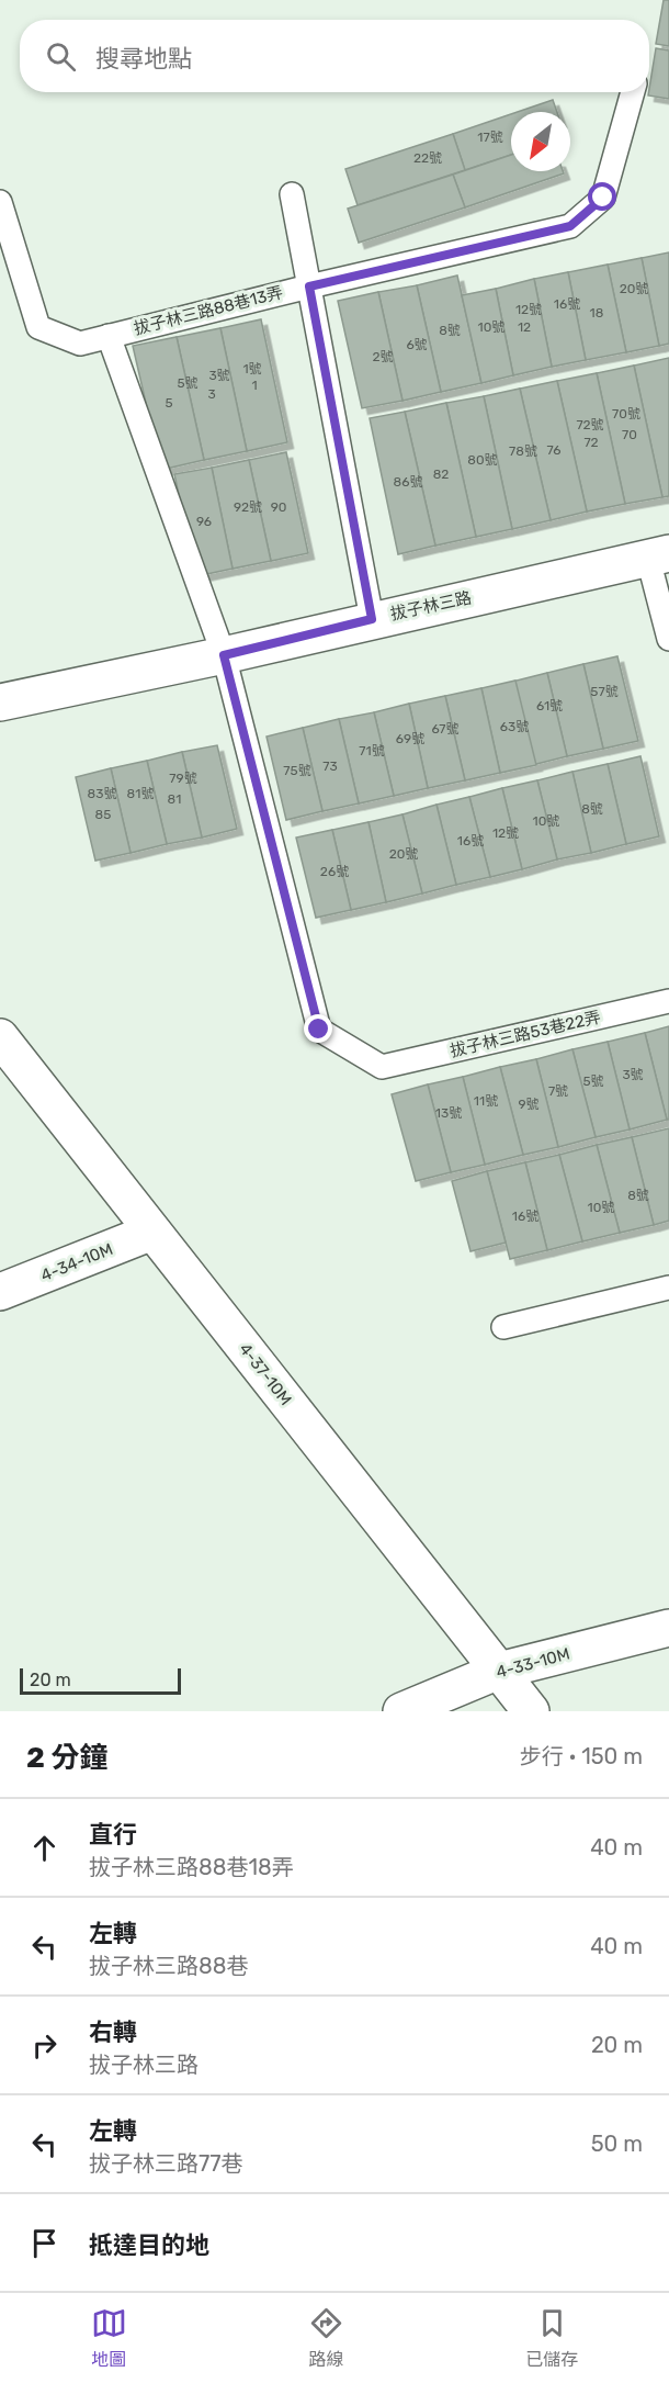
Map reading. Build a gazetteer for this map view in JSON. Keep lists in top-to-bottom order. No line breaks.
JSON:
{"streets":{"street":["拔子林三路","4-34-10M","4-37-10M","4-33-10M"],"lane":["拔子林三路88巷13弄","拔子林三路53巷22弄"]},"crossings":[["拔子林三路","拔子林三路53巷22弄"],["4-34-10M","4-37-10M"],["4-37-10M","4-33-10M"]],"house_numbers":["17號","22號","20號","16號","12號","18","10號","12","8號","6號","2號","1號","3號","5號","1","3","5","70號","72號","70","72","76","78號","80號","82","86號","92號","90","96","57號","61號","63號","67號","69號","71號","73","75號","79號","83號","81號","81","8號","85","10號","12號","16號","20號","26號","3號","5號","7號","11號","9號","13號","8號","10號","16號"],"scale_bar":"20 m","north":"bottom left","page":{"search":"搜尋地點","scale":"20 m","heading":["2 分鐘","步行 · 150 m"],"list":[["直行","拔子林三路88巷18弄","40 m"],["左轉","拔子林三路88巷","40 m"],["右轉","拔子林三路","20 m"],["左轉","拔子林三路77巷","50 m"],"抵達目的地"],"nav":["地圖","路線","已儲存"]}}
